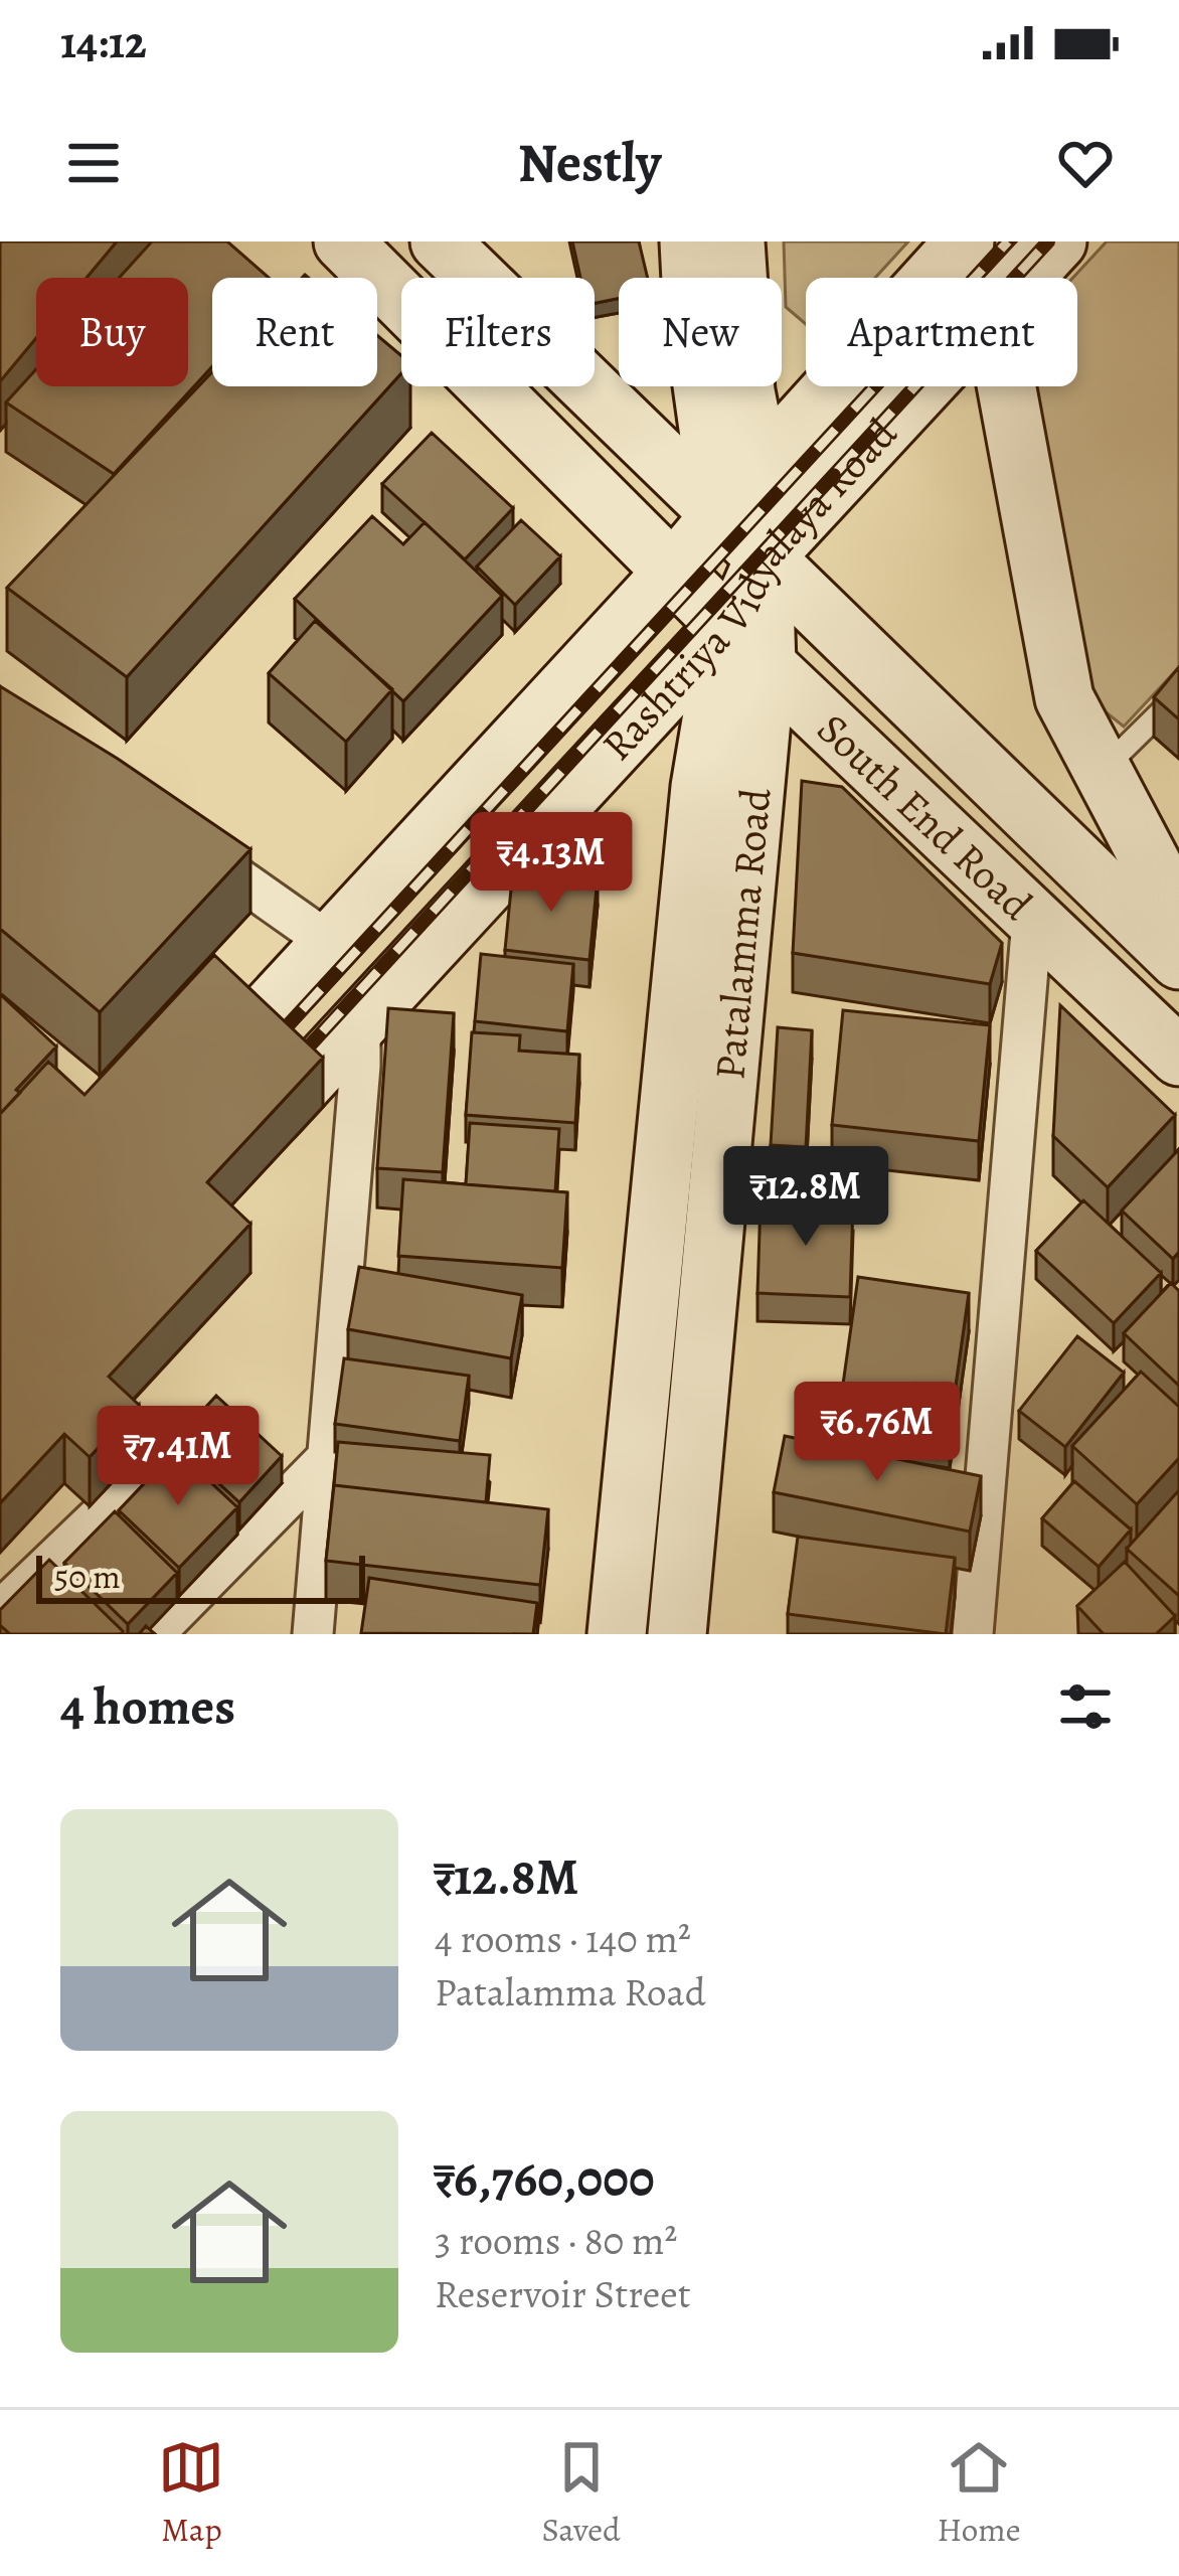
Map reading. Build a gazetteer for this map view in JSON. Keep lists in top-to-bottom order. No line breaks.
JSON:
{"streets":{"main road":["Rashtriya Vidyalaya Road","South End Road","Patalamma Road"]},"crossings":[["Rashtriya Vidyalaya Road","South End Road"],["Rashtriya Vidyalaya Road","Patalamma Road"],["South End Road","Patalamma Road"]],"scale_bar":"50 m","page":{"status":"14:12","header":"Nestly","chip":["Buy","Rent","Filters","New","Apartment"],"price":["₹4.13M","₹12.8M","₹6.76M","₹7.41M"],"scale":"50 m","heading":"4 homes","list":[{"name":"₹12.8M","note":"4 rooms · 140 m² · Patalamma Road"},{"name":"₹6,760,000","note":"3 rooms · 80 m² · Reservoir Street"}],"tabs":["Map","Saved","Home"]}}
